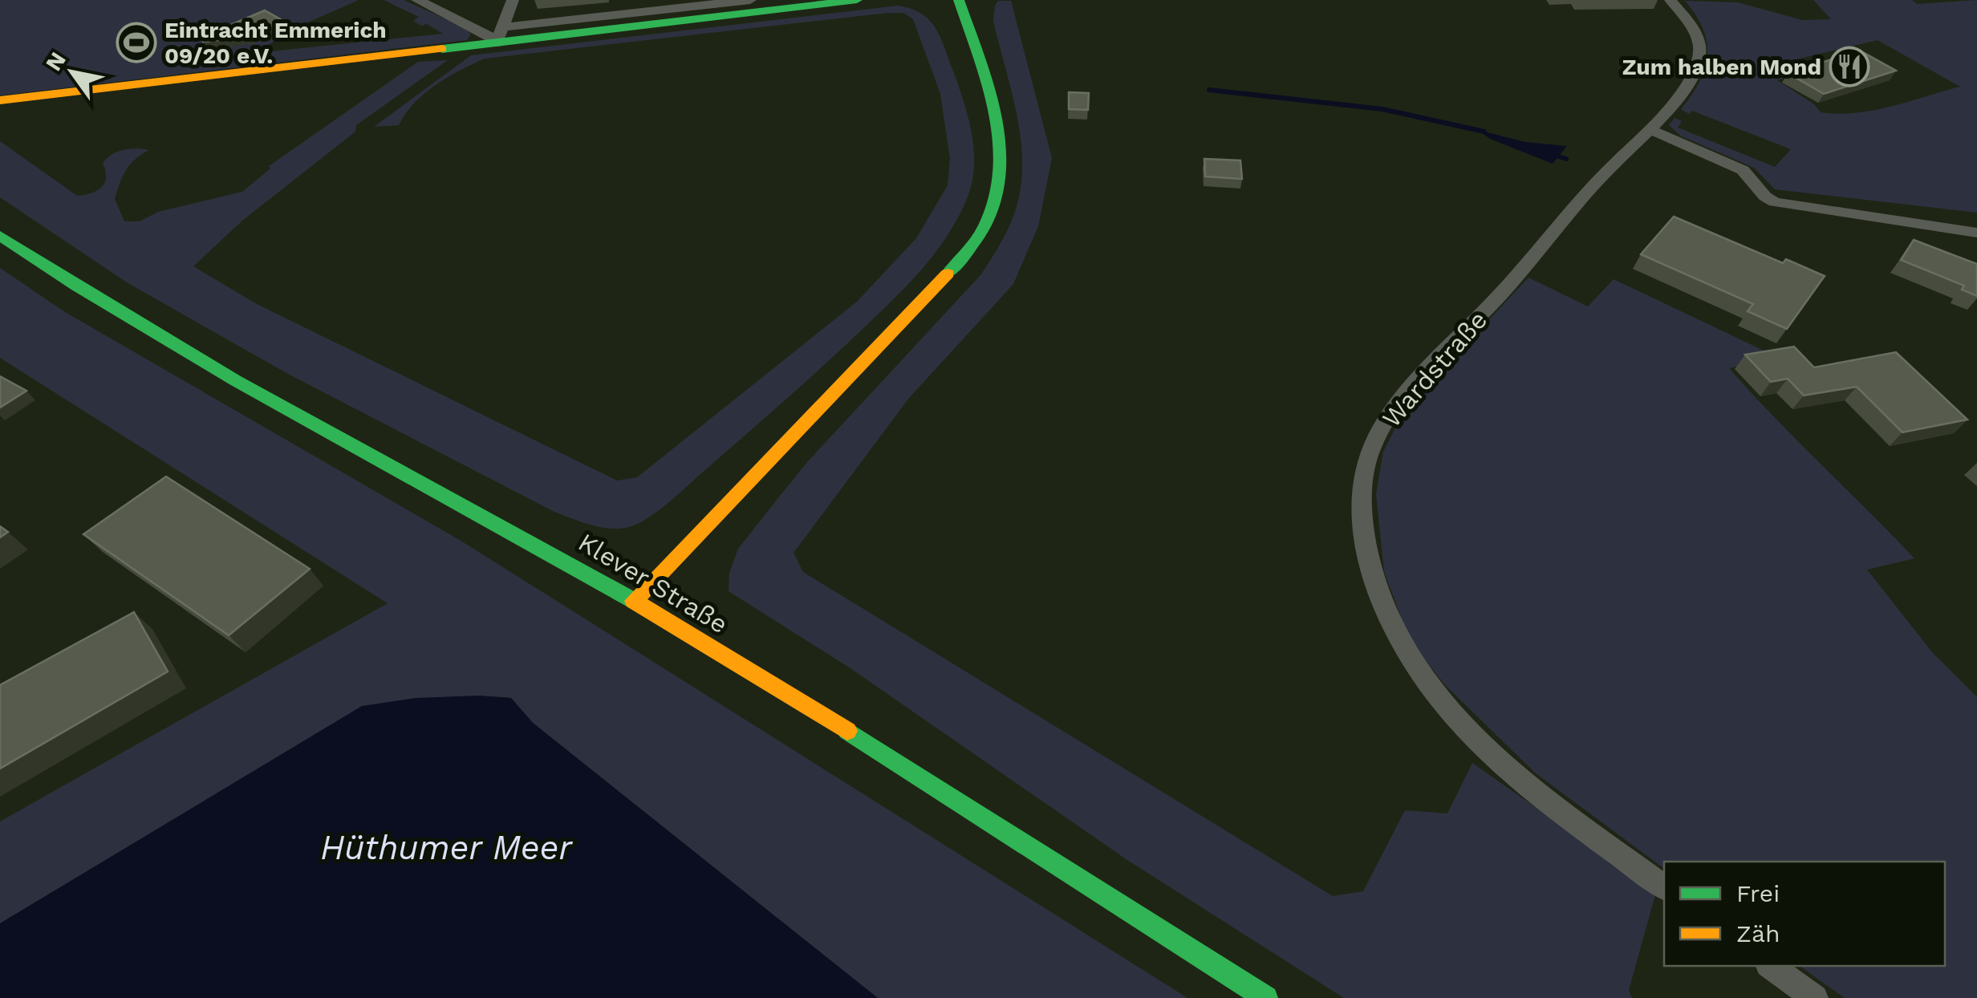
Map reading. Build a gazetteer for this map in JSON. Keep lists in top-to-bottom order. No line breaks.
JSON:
{"streets":{"main road":["Klever Straße"],"street":["Wardstraße"]},"water":["Hüthumer Meer"],"places":{"sports":["Eintracht Emmerich 09/20 e.V."],"restaurant":["Zum halben Mond"]},"legend":["Frei","Zäh"],"north":"top left"}
